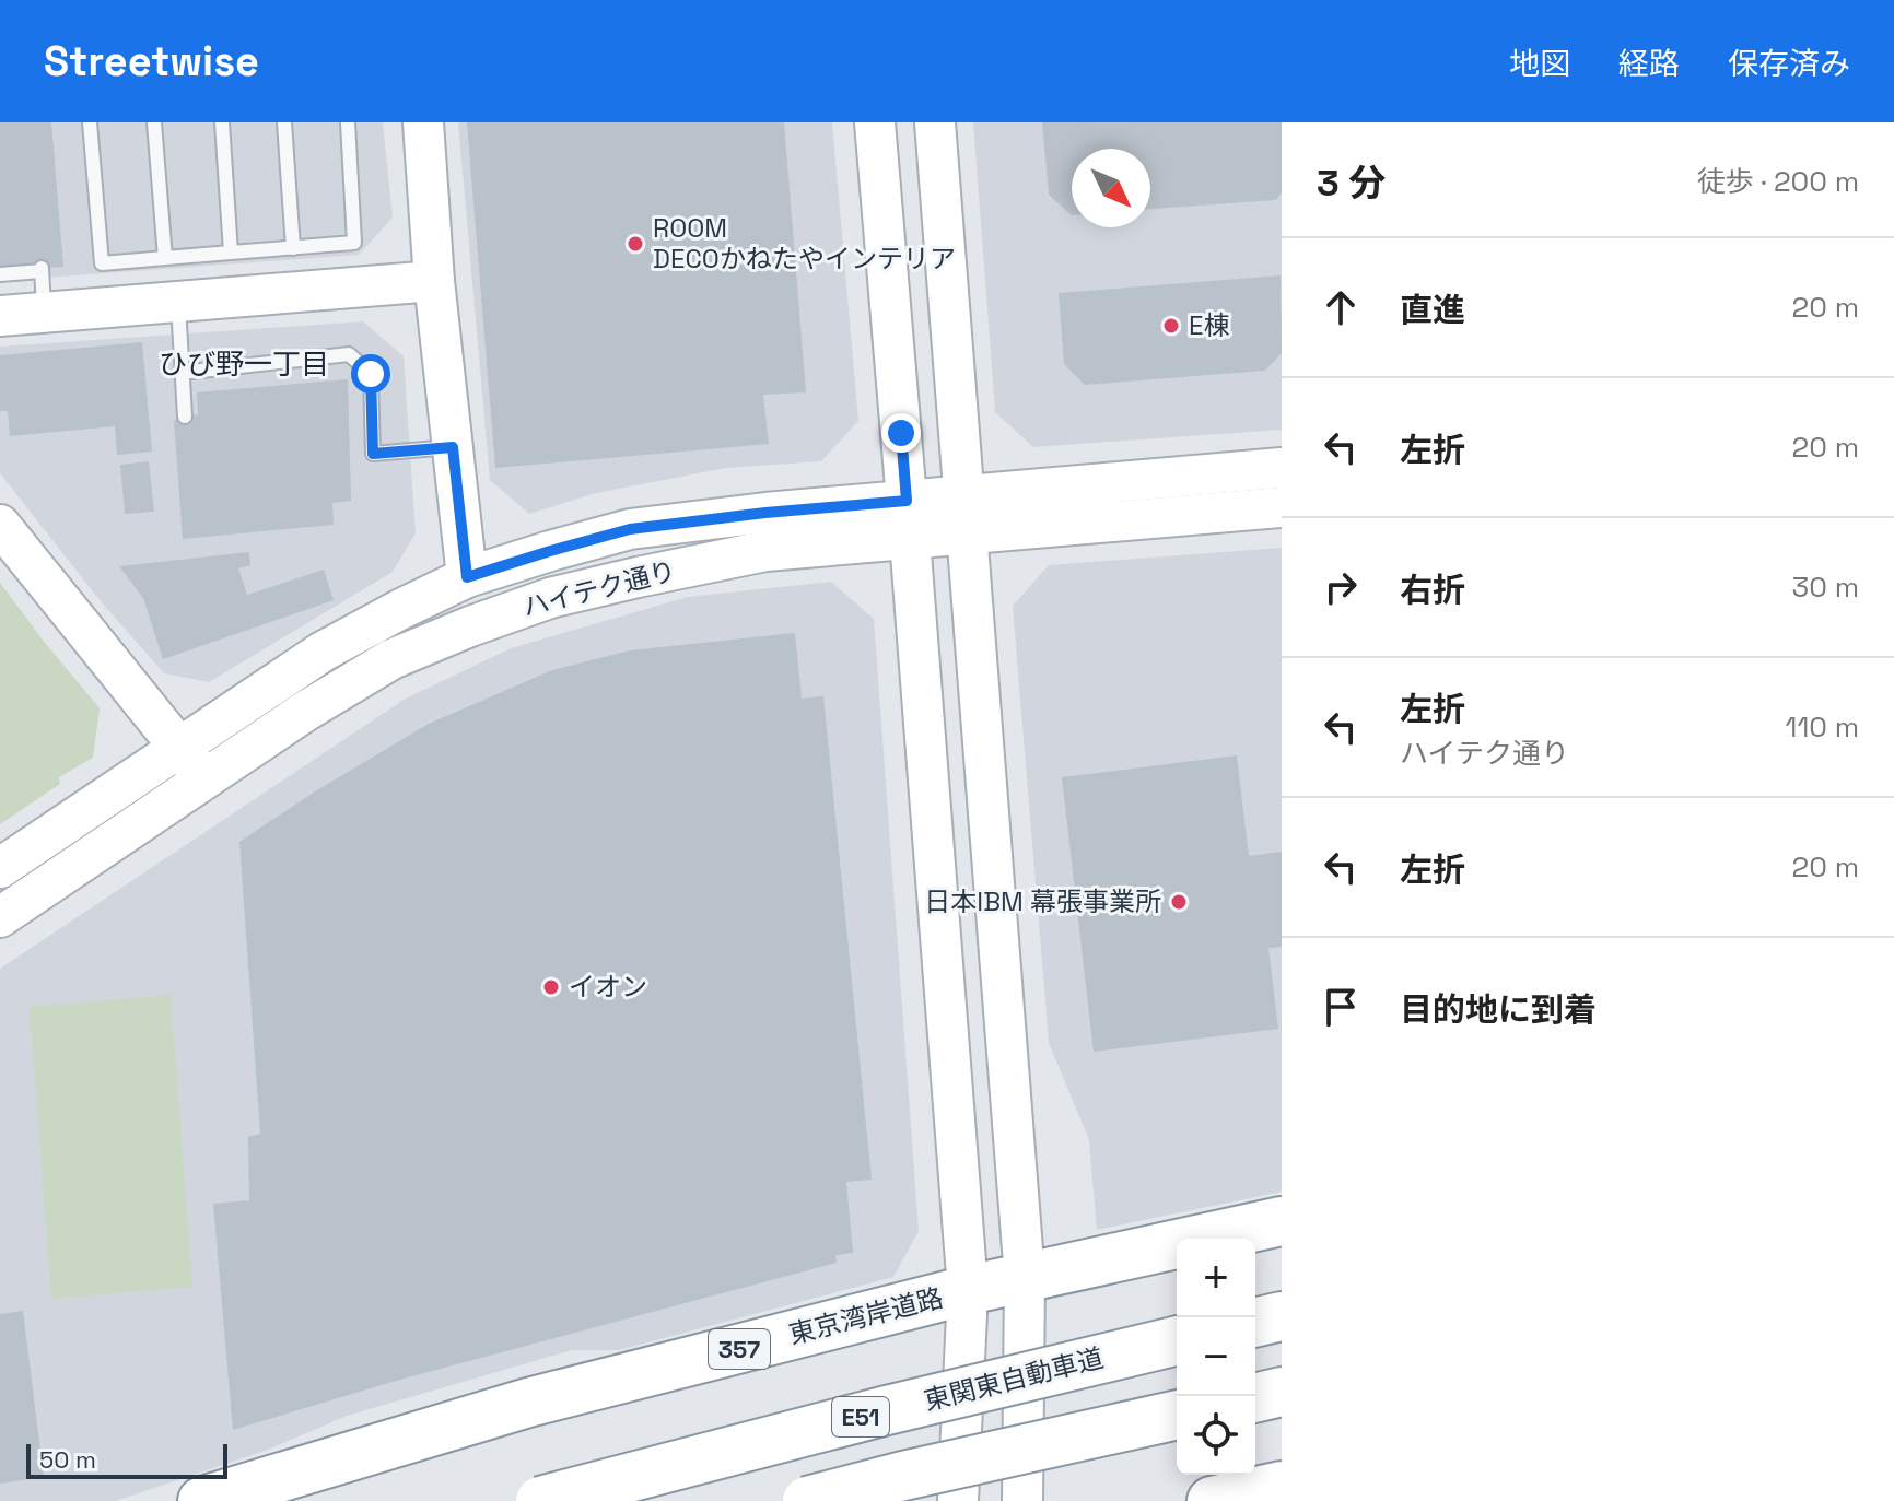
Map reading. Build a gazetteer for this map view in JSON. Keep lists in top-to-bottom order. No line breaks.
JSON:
{"streets":{"highway":["東京湾岸道路","357","東関東自動車道","E51"],"street":["ハイテク通り"]},"districts":["ひび野一丁目"],"places":["ROOM DECOかねたやインテリア","E棟","日本IBM 幕張事業所","イオン"],"scale_bar":"50 m","north":"bottom right","page":{"header":"Streetwise","nav":["地図","経路","保存済み"],"heading":["3 分","徒歩 · 200 m"],"list":[["直進","20 m"],["左折","20 m"],["右折","30 m"],["左折","ハイテク通り","110 m"],["左折","20 m"],"目的地に到着"],"map_buttons":["+","−"],"scale":"50 m"}}
